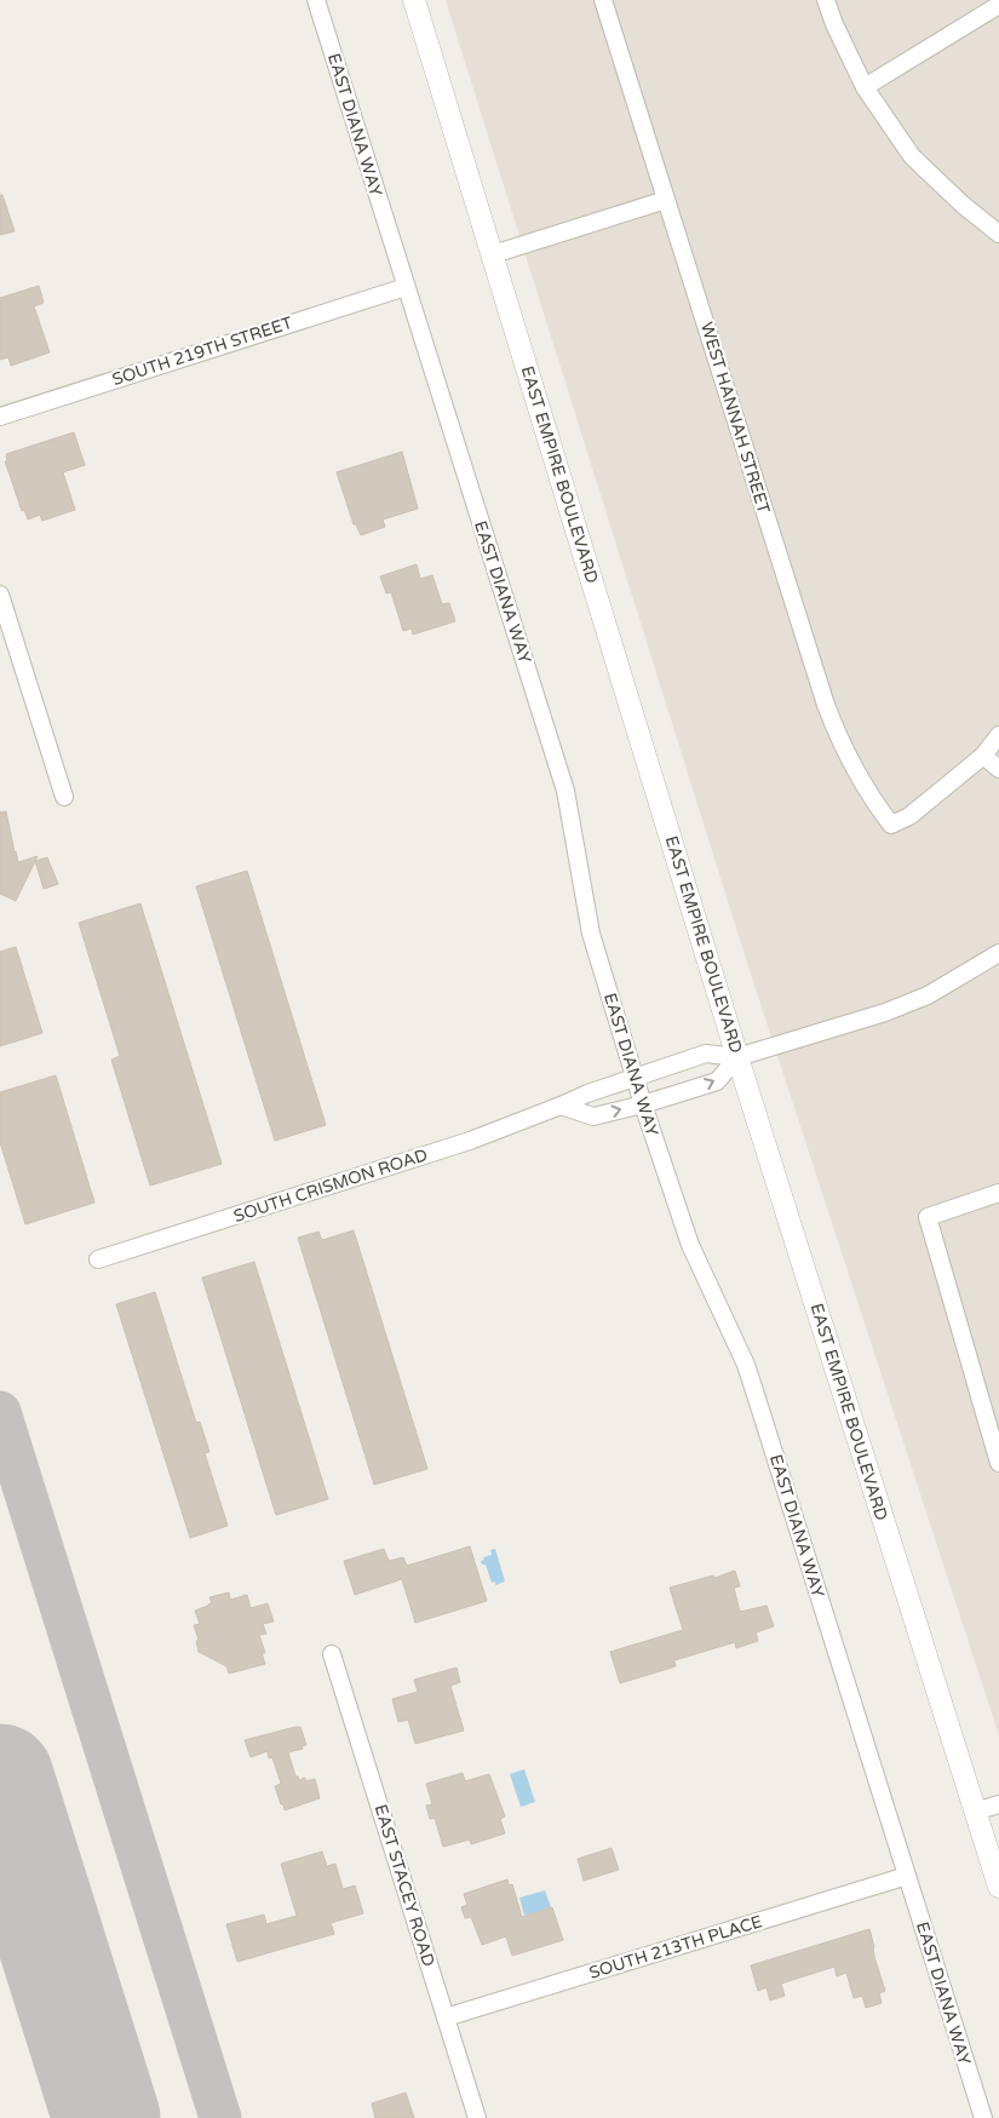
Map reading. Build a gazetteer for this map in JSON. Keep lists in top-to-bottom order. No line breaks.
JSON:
{"streets":{"street":["EAST DIANA WAY","SOUTH 219TH STREET","WEST HANNAH STREET","EAST EMPIRE BOULEVARD","SOUTH CRISMON ROAD","EAST STACEY ROAD","SOUTH 213TH PLACE"]},"crossings":[["EAST DIANA WAY","SOUTH 219TH STREET"],["EAST DIANA WAY","SOUTH CRISMON ROAD"],["EAST DIANA WAY","SOUTH 213TH PLACE"],["EAST EMPIRE BOULEVARD","SOUTH CRISMON ROAD"],["EAST STACEY ROAD","SOUTH 213TH PLACE"]]}
